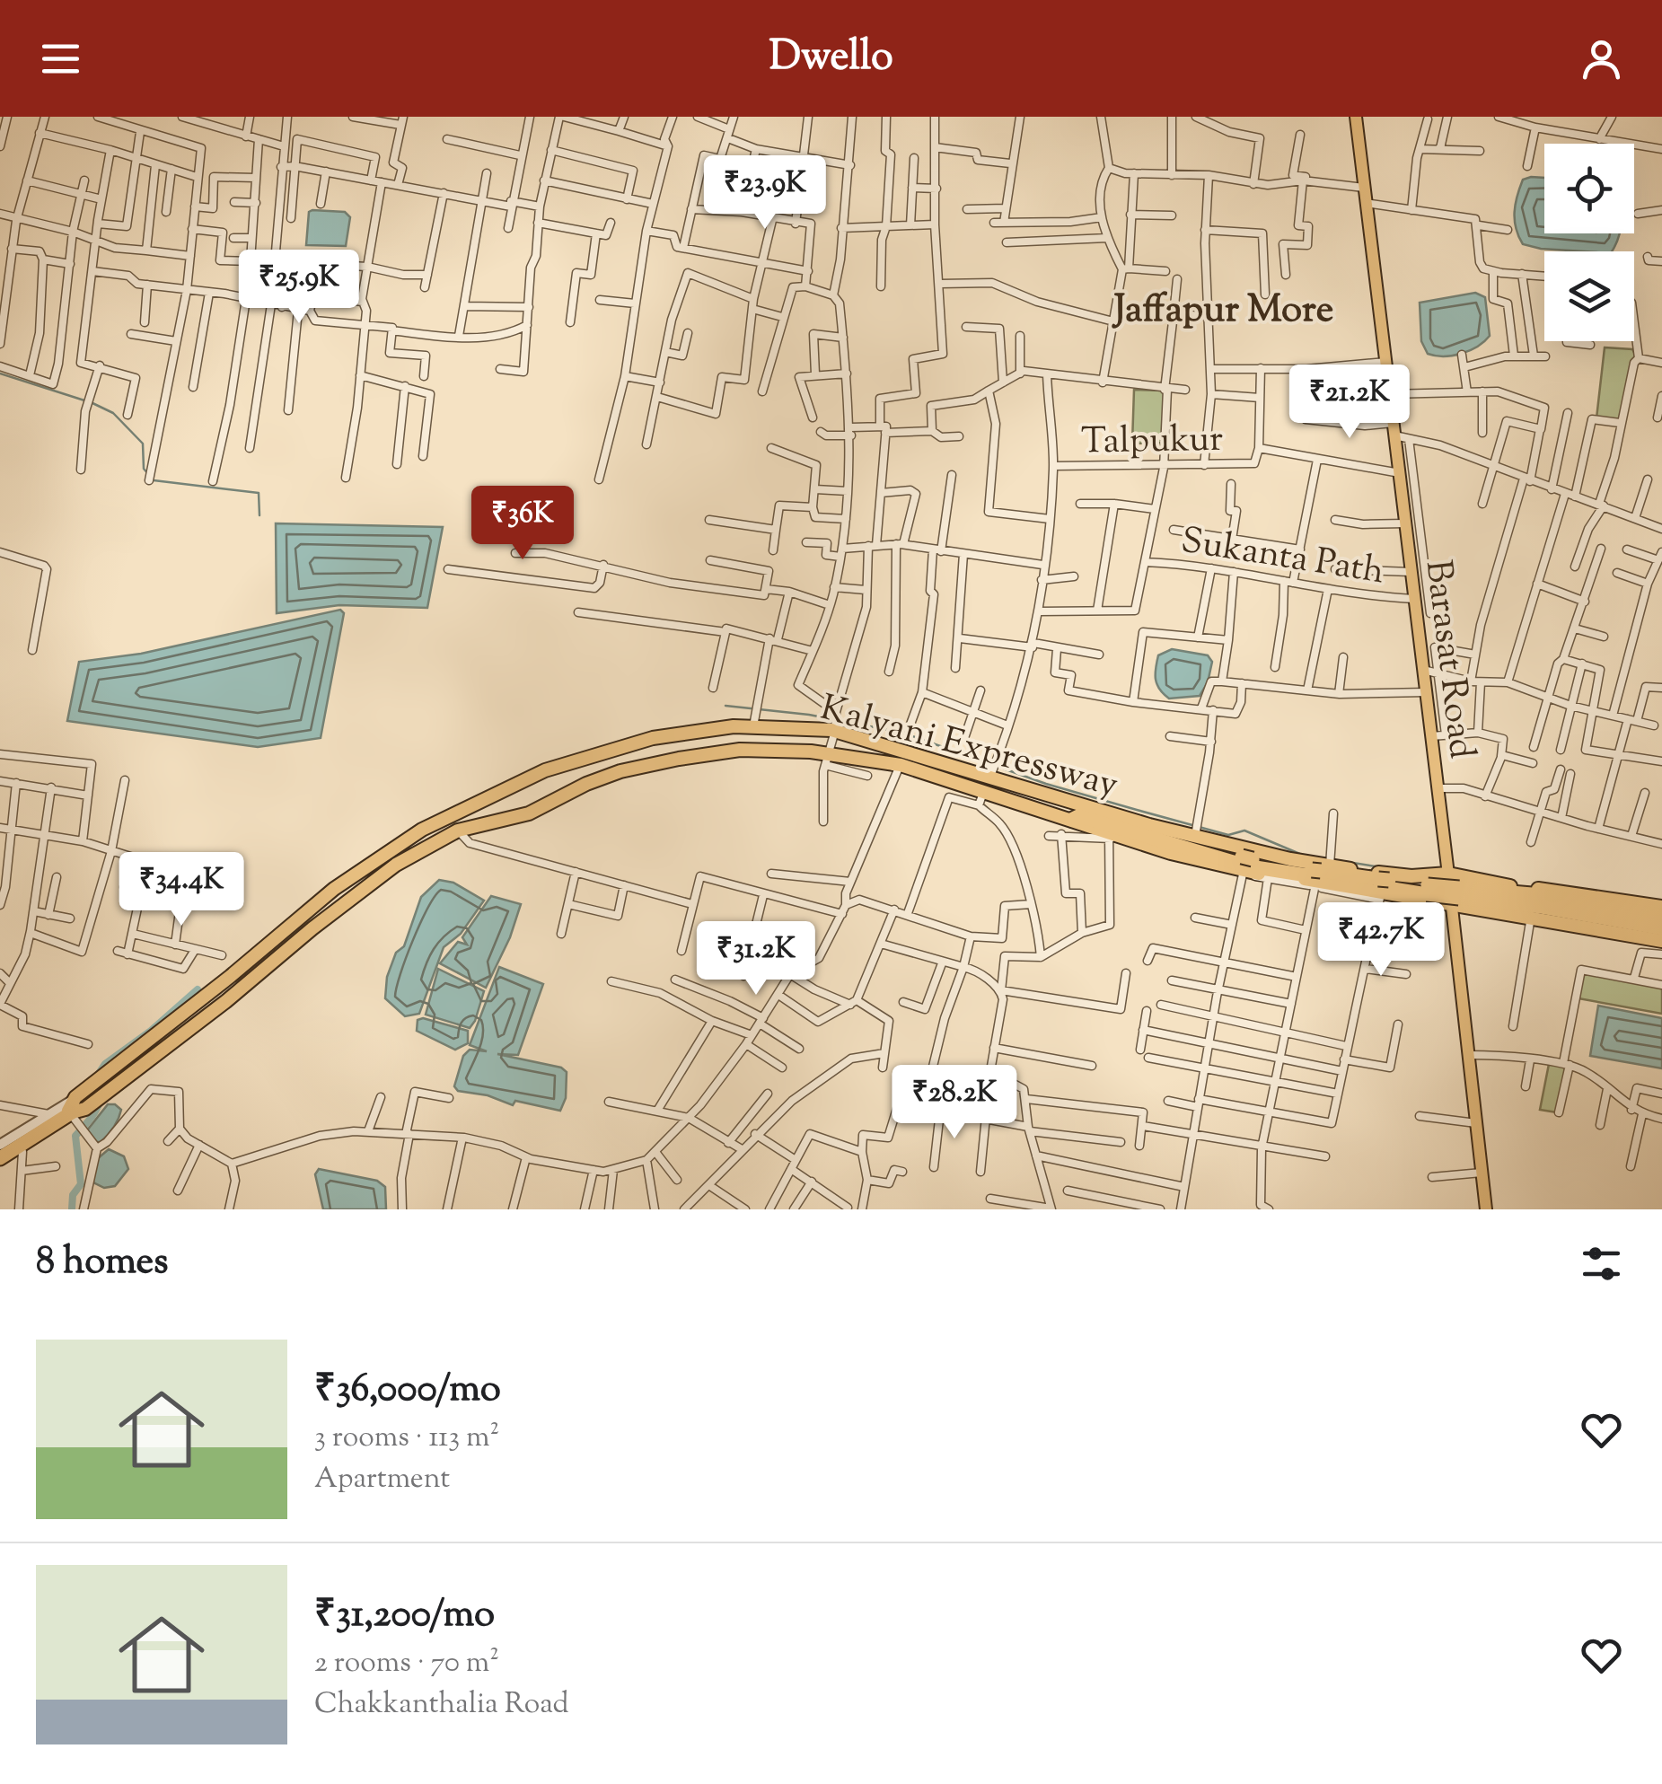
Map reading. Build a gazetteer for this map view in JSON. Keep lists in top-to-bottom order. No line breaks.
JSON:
{"streets":{"highway":["Kalyani Expressway"],"main road":["Barasat Road"],"street":["Talpukur","Sukanta Path"]},"crossings":[["Talpukur","Barasat Road"],["Sukanta Path","Barasat Road"]],"districts":["Jaffapur More"],"page":{"header":"Dwello","price":["₹23.9K","₹25.9K","₹21.2K","₹36K","₹34.4K","₹42.7K","₹31.2K","₹28.2K"],"heading":"8 homes","list":[{"name":"₹36,000/mo","note":"3 rooms · 113 m² · Apartment"},{"name":"₹31,200/mo","note":"2 rooms · 70 m² · Chakkanthalia Road"}]}}
